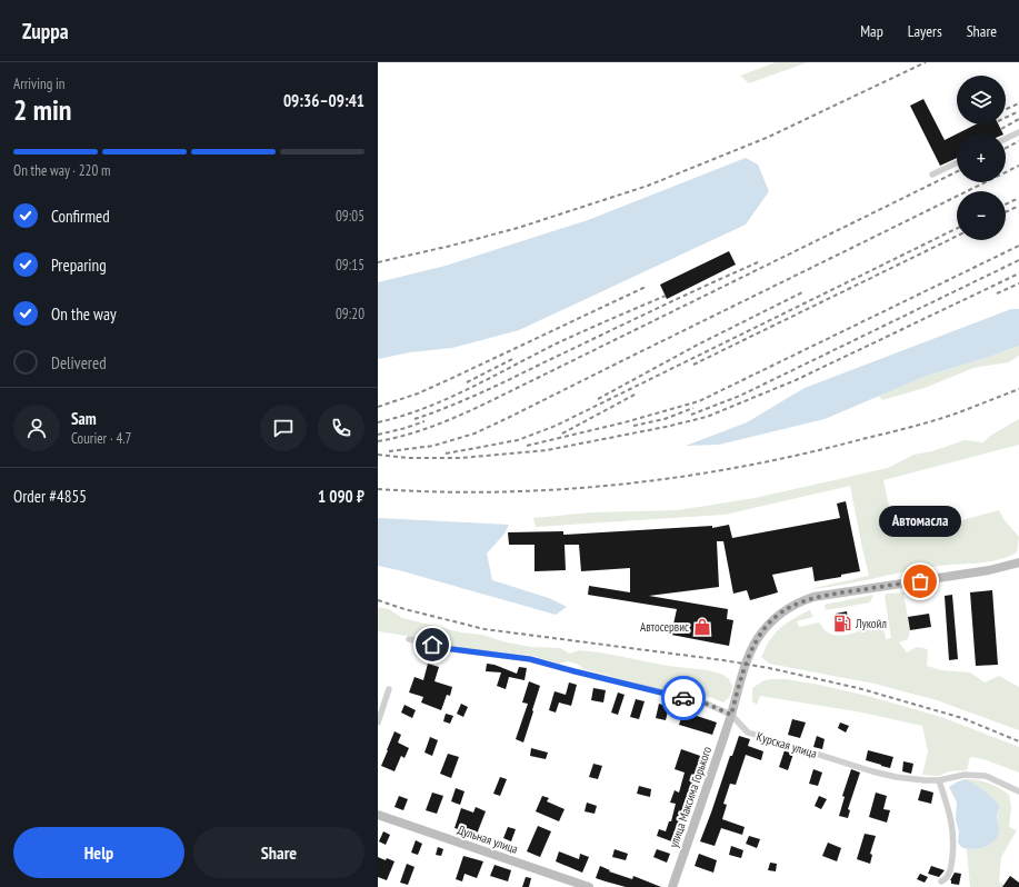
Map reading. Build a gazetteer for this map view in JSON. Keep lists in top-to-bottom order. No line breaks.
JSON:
{"streets":{"main road":["улица Максима Горького","Дульная улица"],"street":["Курская улица"]},"crossings":[["Курская улица","улица Максима Горького"]],"places":{"other":["Автомасла"],"fuel station":["Лукойл"],"shop":["Автосервис"]},"page":{"header":"Zuppa","nav":["Map","Layers","Share"],"heading":["2 min","Arriving in","09:36–09:41"],"panel":["Sam","Courier · 4.7","Order #4855","1 090 ₽"],"map_buttons":["+","−"],"bar":"On the way · 220 m","list":[["Confirmed","09:05"],["Preparing","09:15"],["On the way","09:20"],"Delivered"],"bubble":"Автомасла","buttons":["Help","Share"]}}
